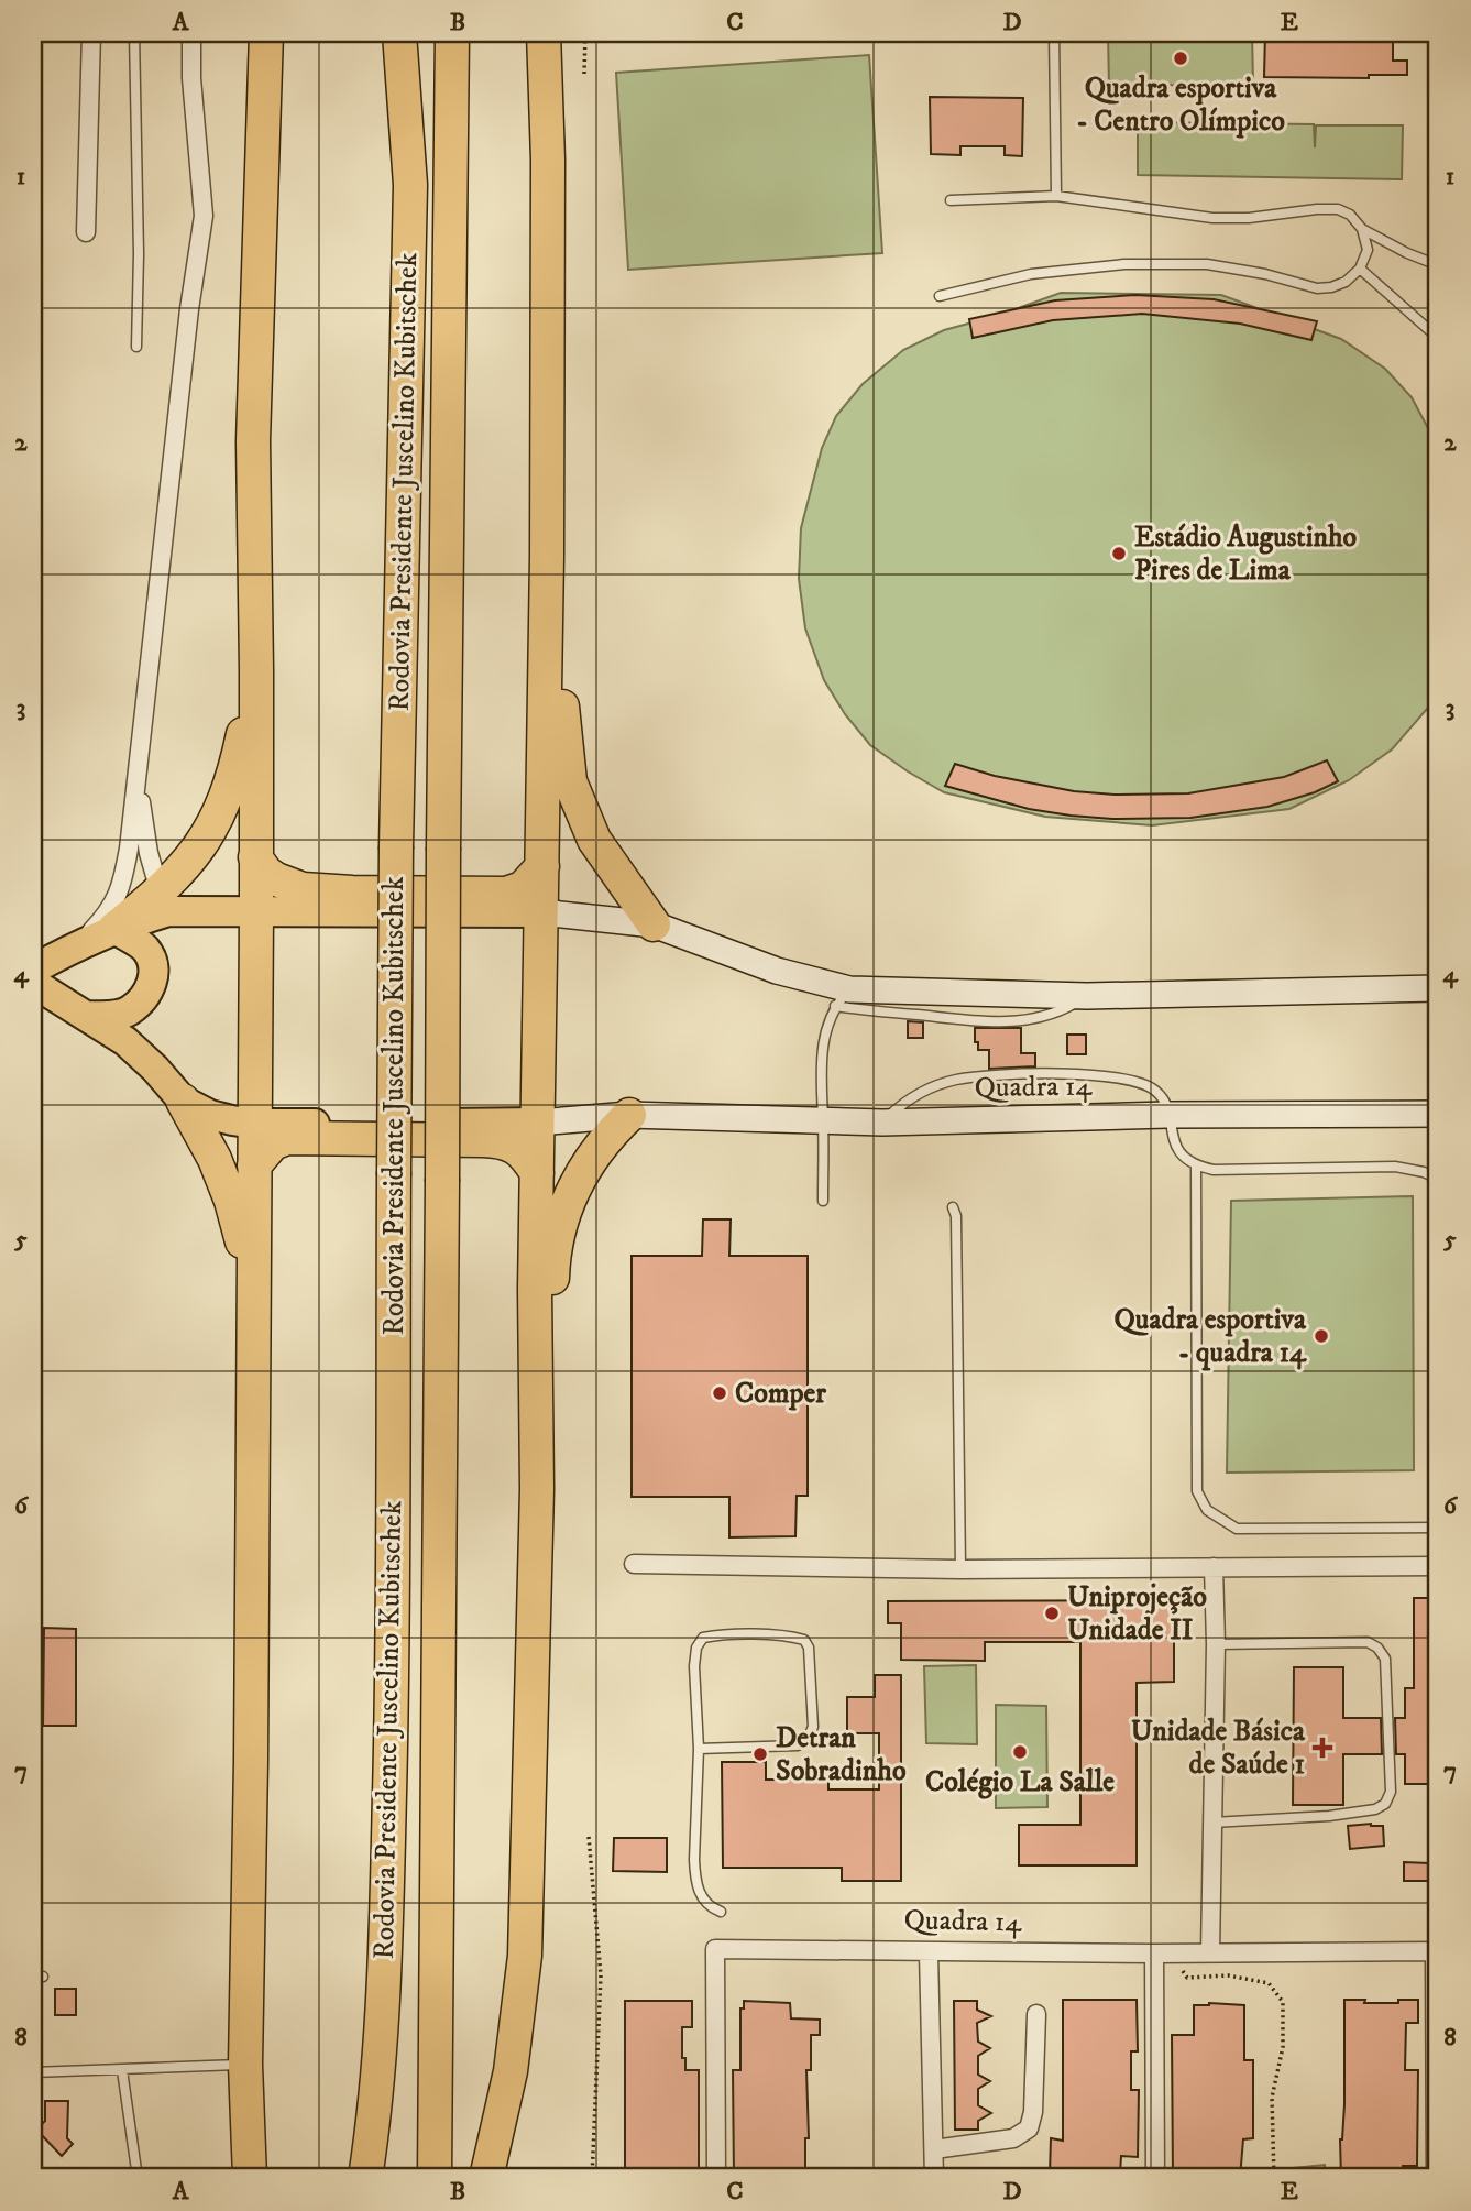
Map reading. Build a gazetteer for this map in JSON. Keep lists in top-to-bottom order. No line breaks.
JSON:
{"streets":{"highway":["Rodovia Presidente Juscelino Kubitschek"],"main road":["Quadra 14"]},"places":{"other":["Quadra esportiva - Centro Olímpico","Estádio Augustinho Pires de Lima","Quadra esportiva - quadra 14","Comper","Uniprojeção Unidade II","Colégio La Salle","Detran Sobradinho"],"health":["Unidade Básica de Saúde 1"]},"grid":{"columns":["A","B","C","D","E"],"rows":["1","2","3","4","5","6","7","8"]}}
